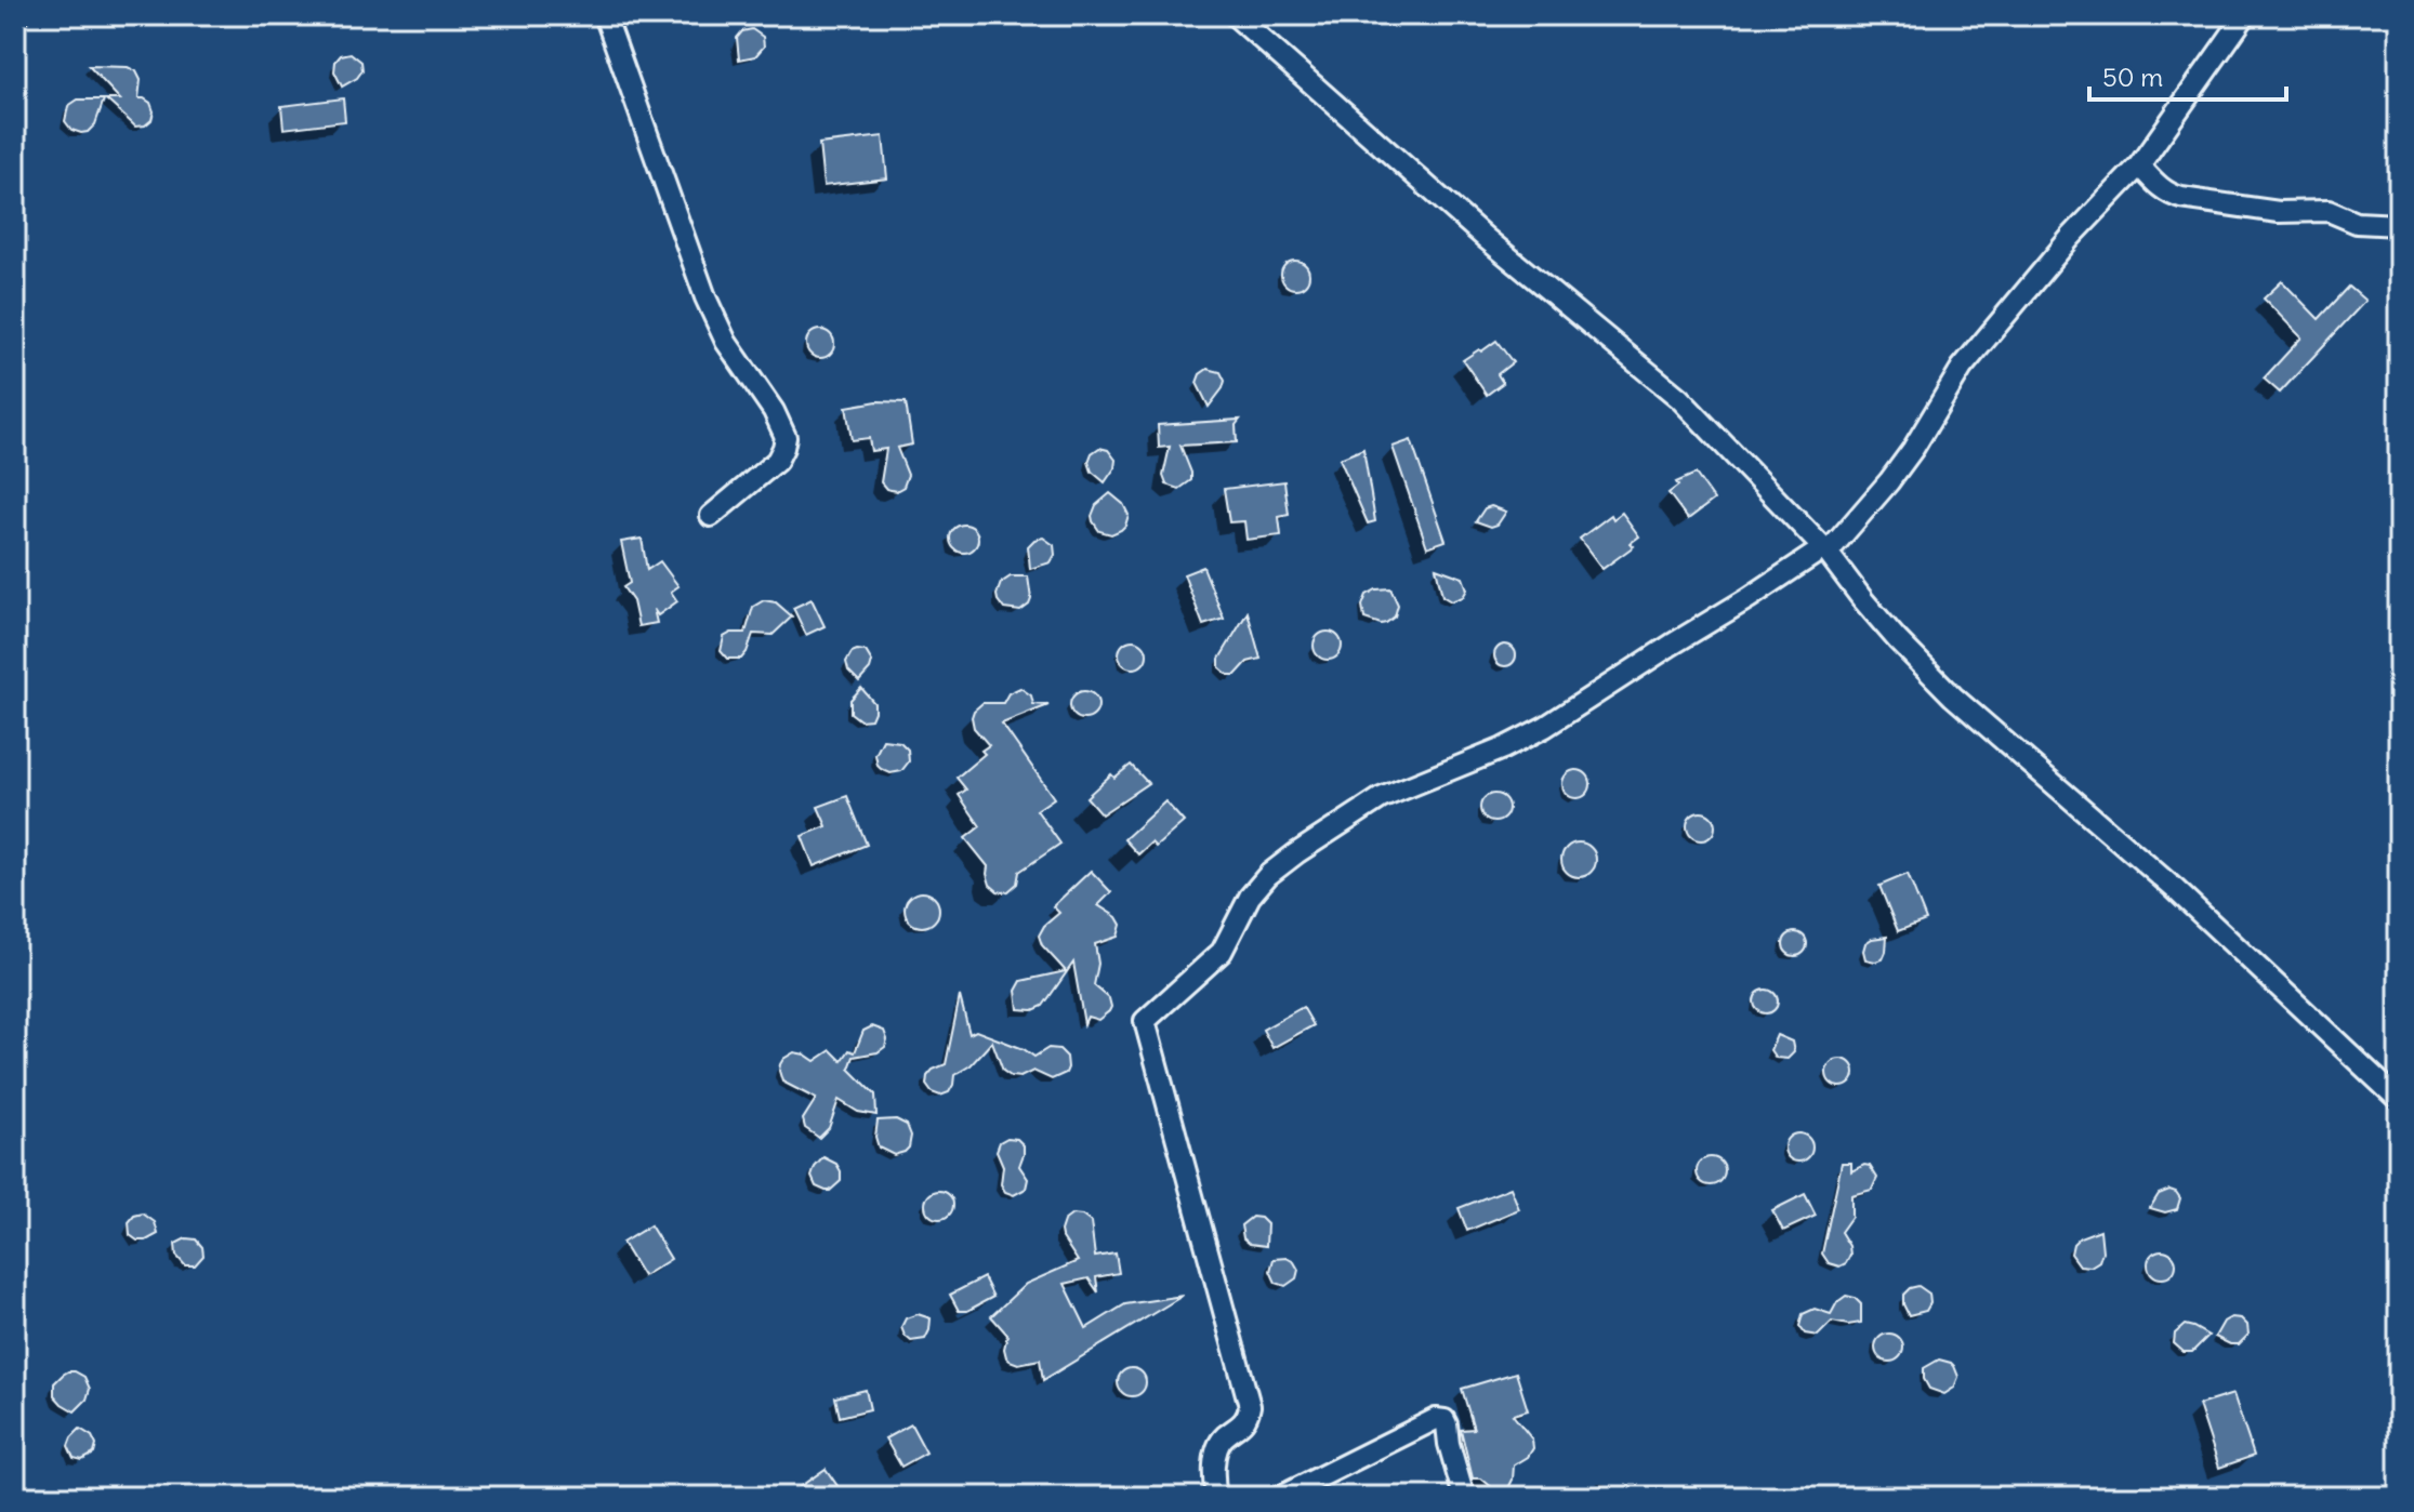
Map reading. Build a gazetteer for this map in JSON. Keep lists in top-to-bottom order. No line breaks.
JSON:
{"scale_bar":"50 m"}
